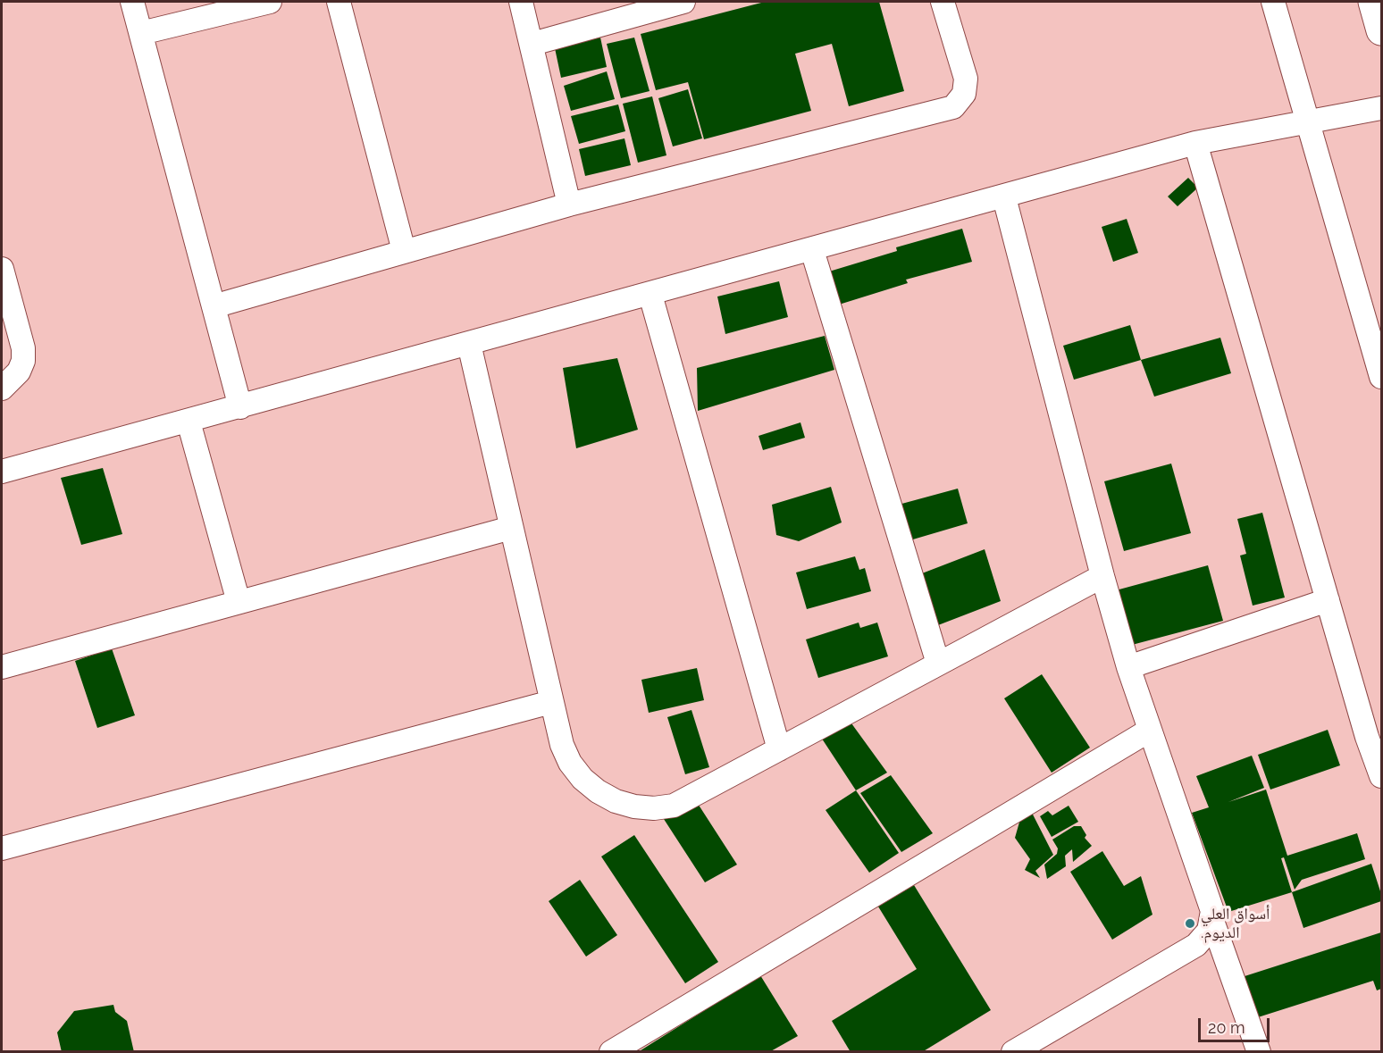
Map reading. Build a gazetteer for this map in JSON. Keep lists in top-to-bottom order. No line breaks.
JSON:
{"places":["أسواق العلي .الديوم"],"scale_bar":"20 m"}
